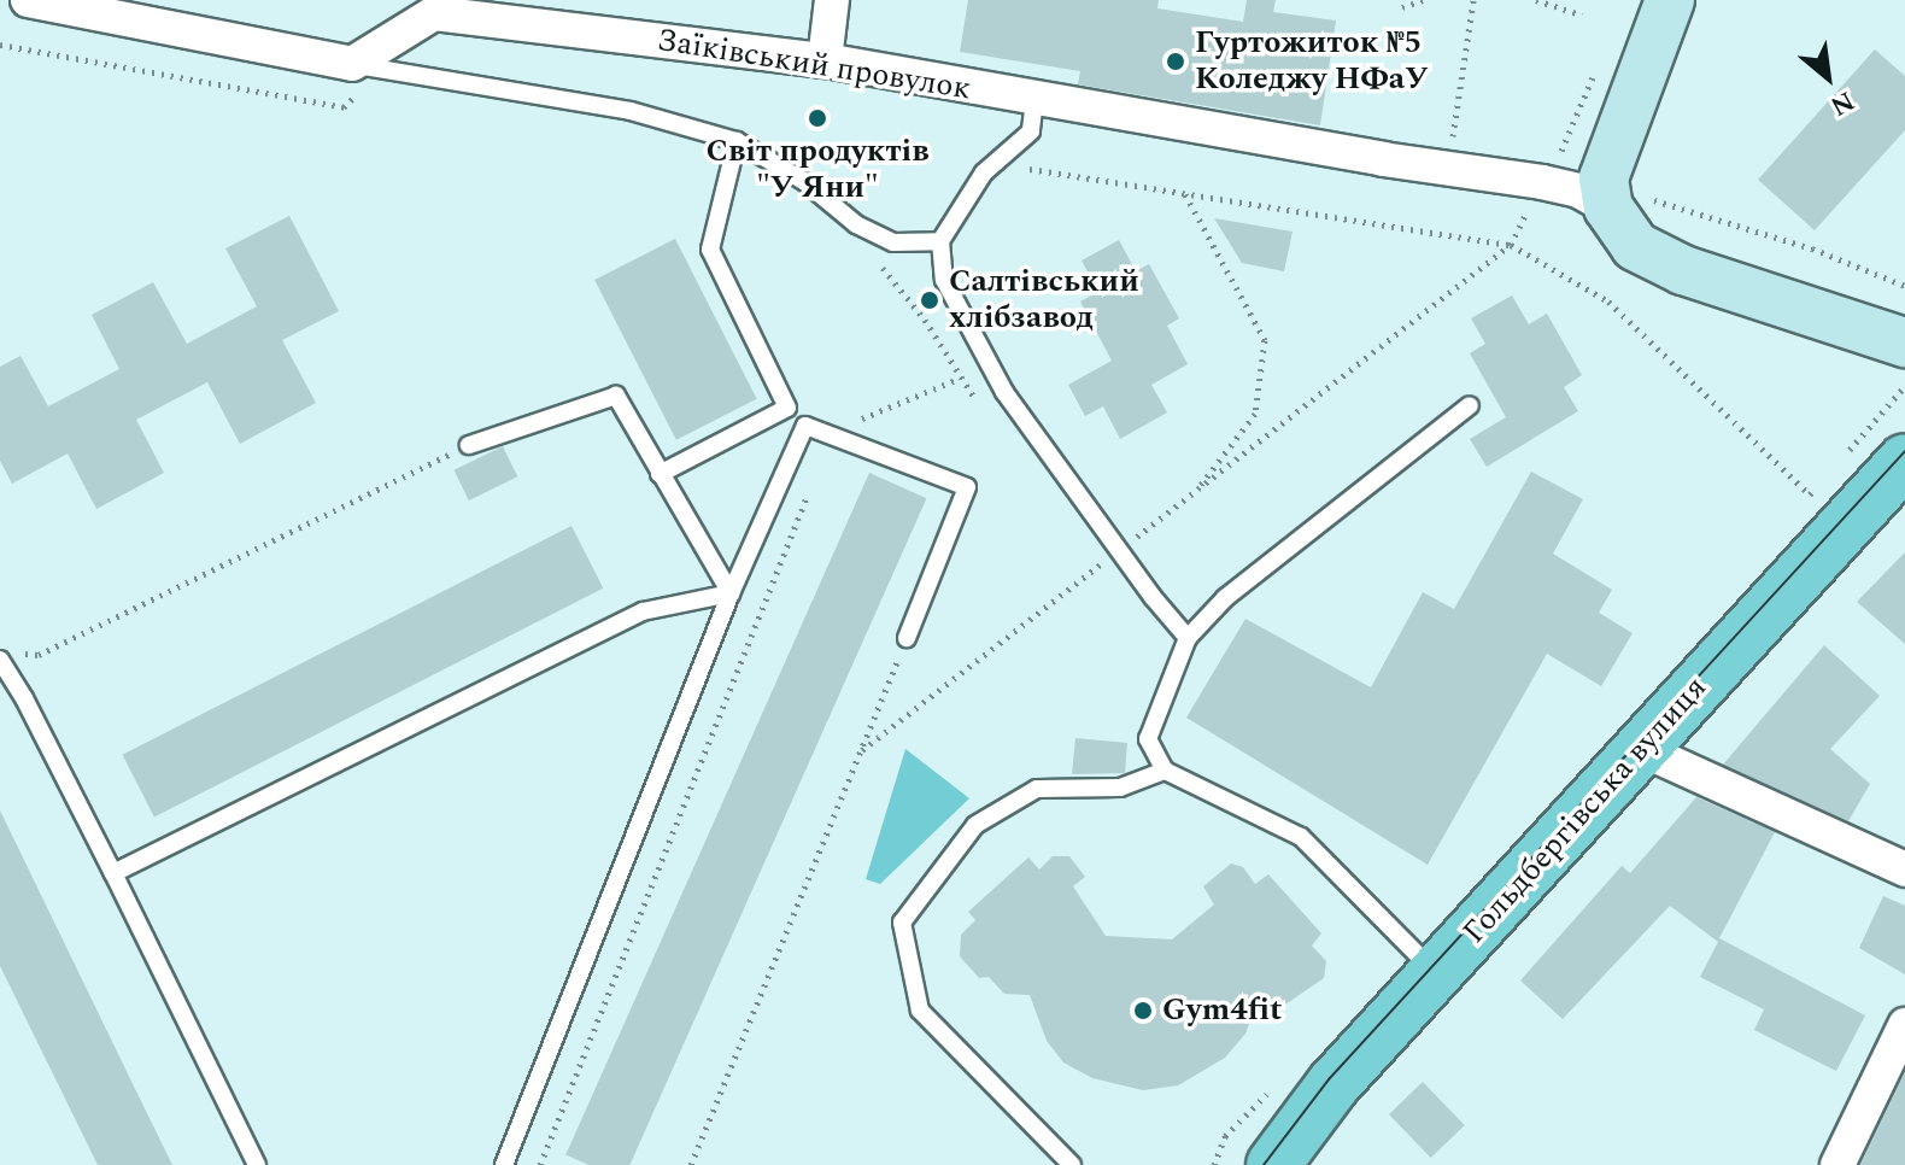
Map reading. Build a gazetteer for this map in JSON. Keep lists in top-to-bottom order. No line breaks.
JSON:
{"streets":{"main road":["Гольдбергівська вулиця"],"street":["Заїківський провулок"]},"places":["Гуртожиток №5 Коледжу НФаУ","Світ продуктів \"У Яни\"","Салтівський хлібзавод","Gym4fit"],"north":"bottom right"}
